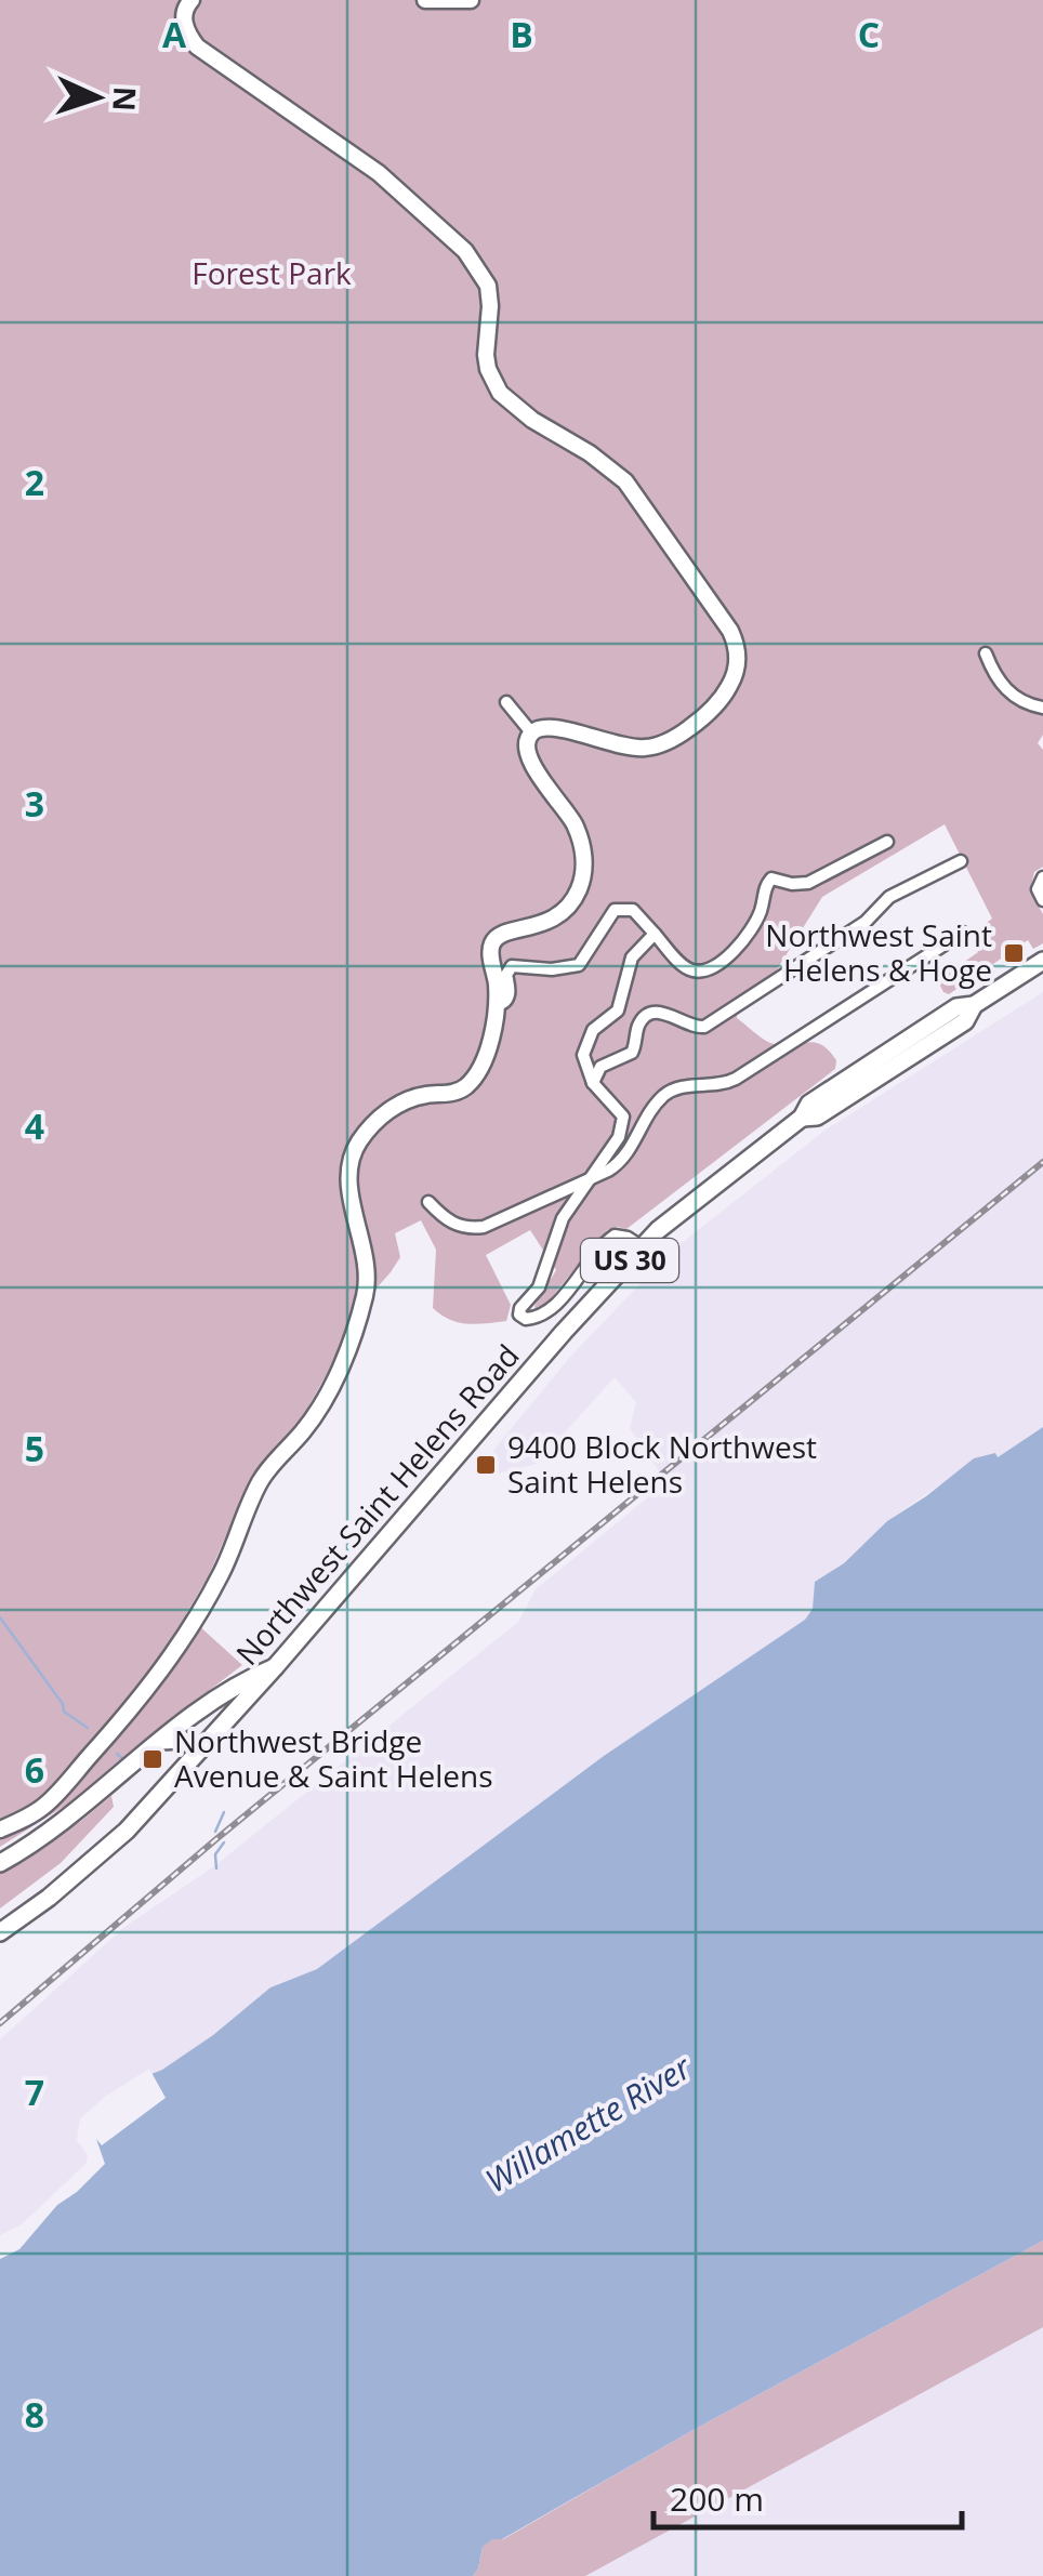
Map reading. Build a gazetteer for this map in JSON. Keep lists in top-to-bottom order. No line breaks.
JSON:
{"streets":{"main road":["US 30","Northwest Saint Helens Road"]},"water":["Willamette River"],"parks":["Forest Park"],"places":{"transit":["Northwest Saint Helens & Hoge","9400 Block Northwest Saint Helens","Northwest Bridge Avenue & Saint Helens"]},"scale_bar":"200 m","north":"right","grid":{"columns":["A","B","C"],"rows":["2","3","4","5","6","7","8"]}}
